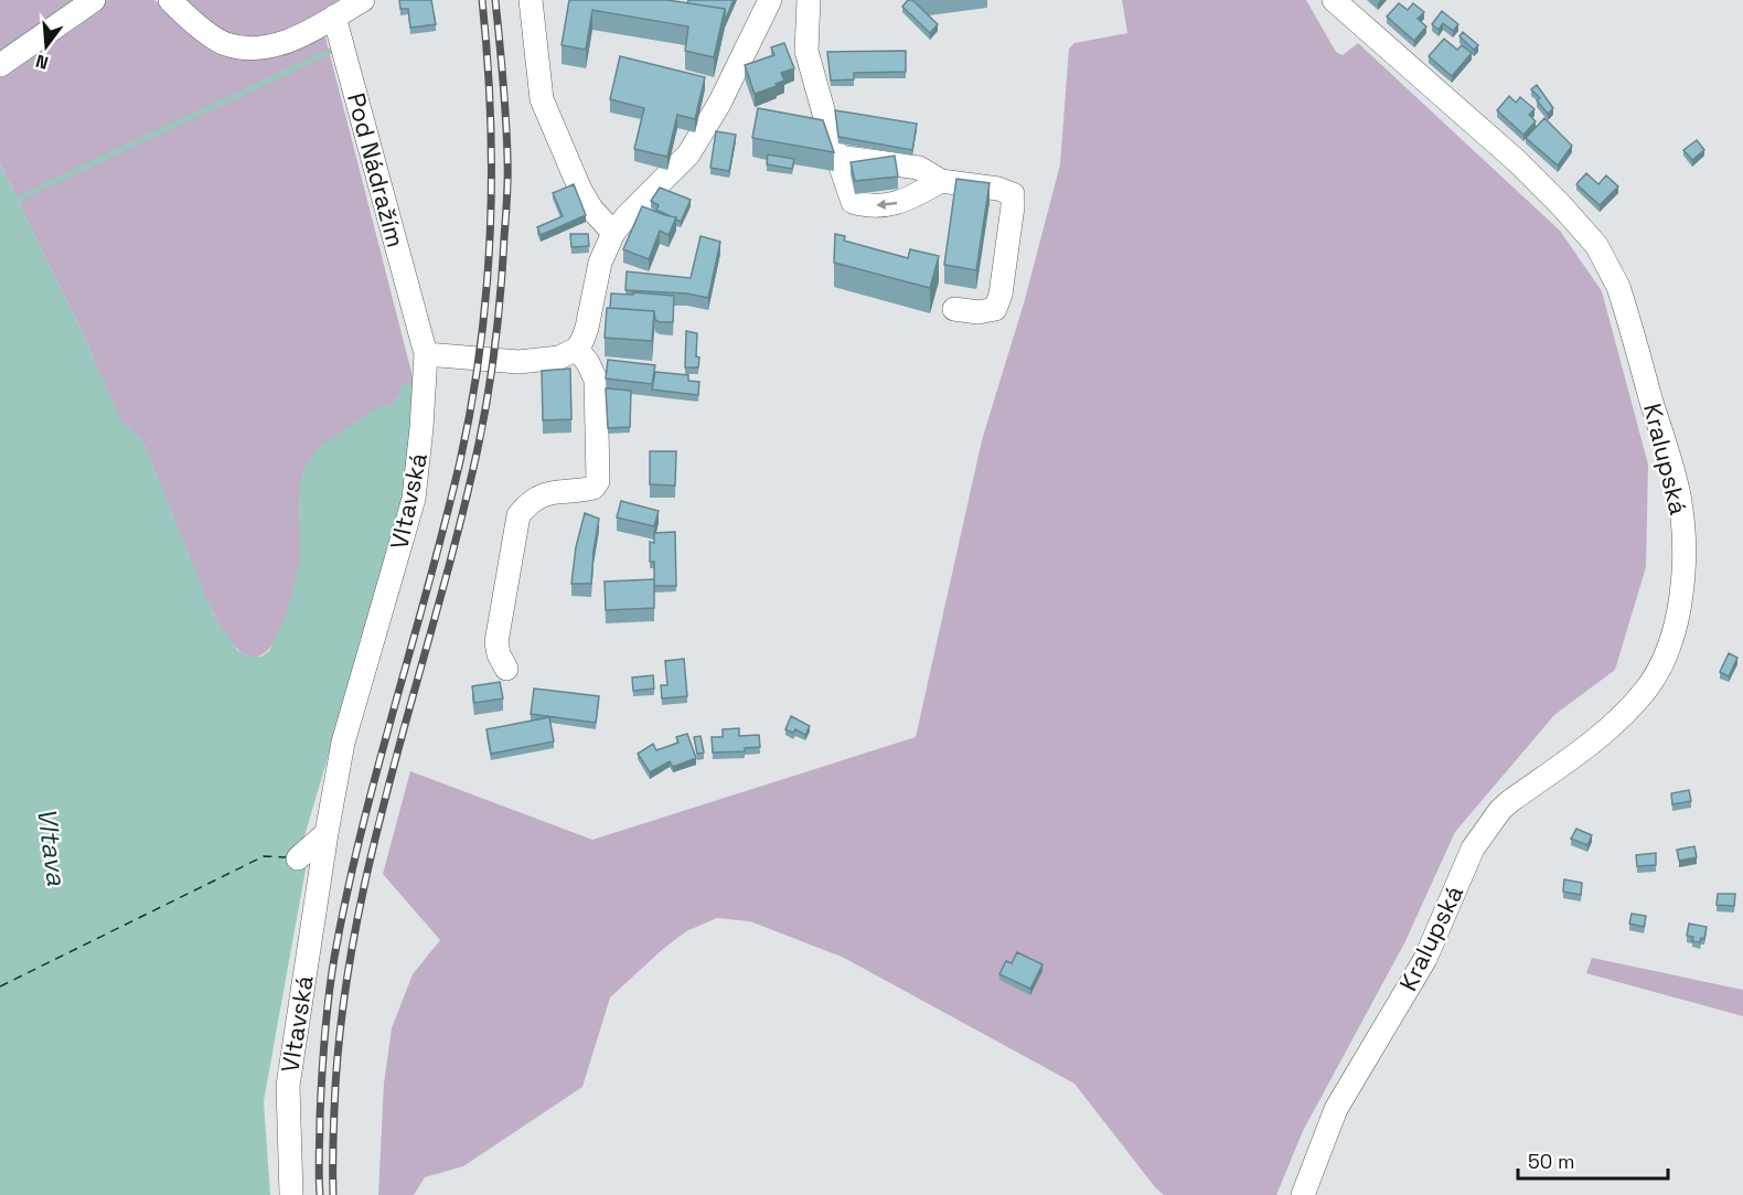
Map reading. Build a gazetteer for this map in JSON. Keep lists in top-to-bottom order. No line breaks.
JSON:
{"streets":{"street":["Pod Nádražím","Kralupská","Vltavská"]},"crossings":[["Pod Nádražím","Vltavská"]],"water":["Vltava"],"scale_bar":"50 m","north":"bottom"}
